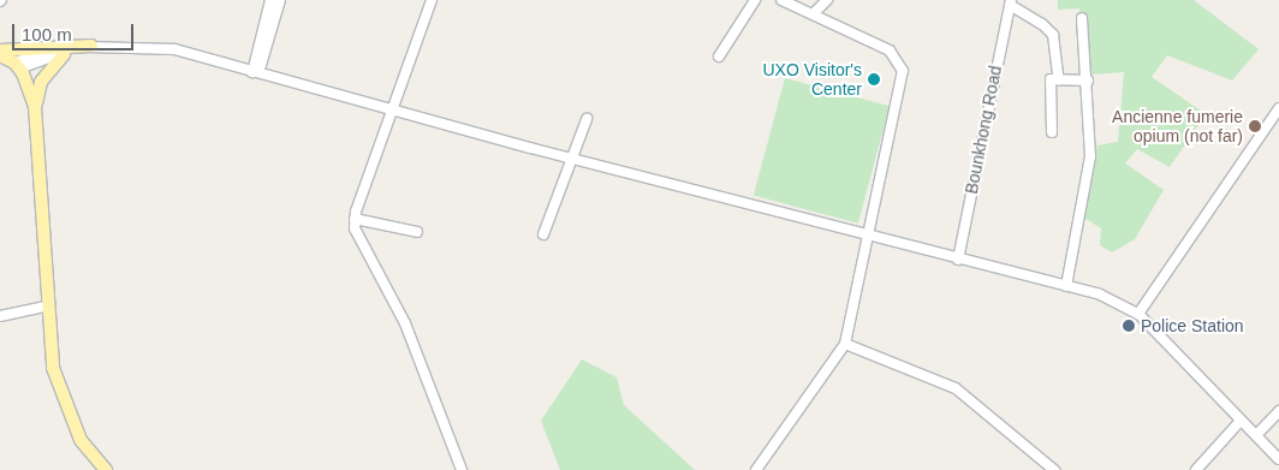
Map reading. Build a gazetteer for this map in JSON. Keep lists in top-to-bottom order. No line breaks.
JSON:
{"streets":{"street":["Bounkhong Road"]},"places":["UXO Visitor's Center","Ancienne fumerie opium (not far)","Police Station"],"scale_bar":"100 m"}
